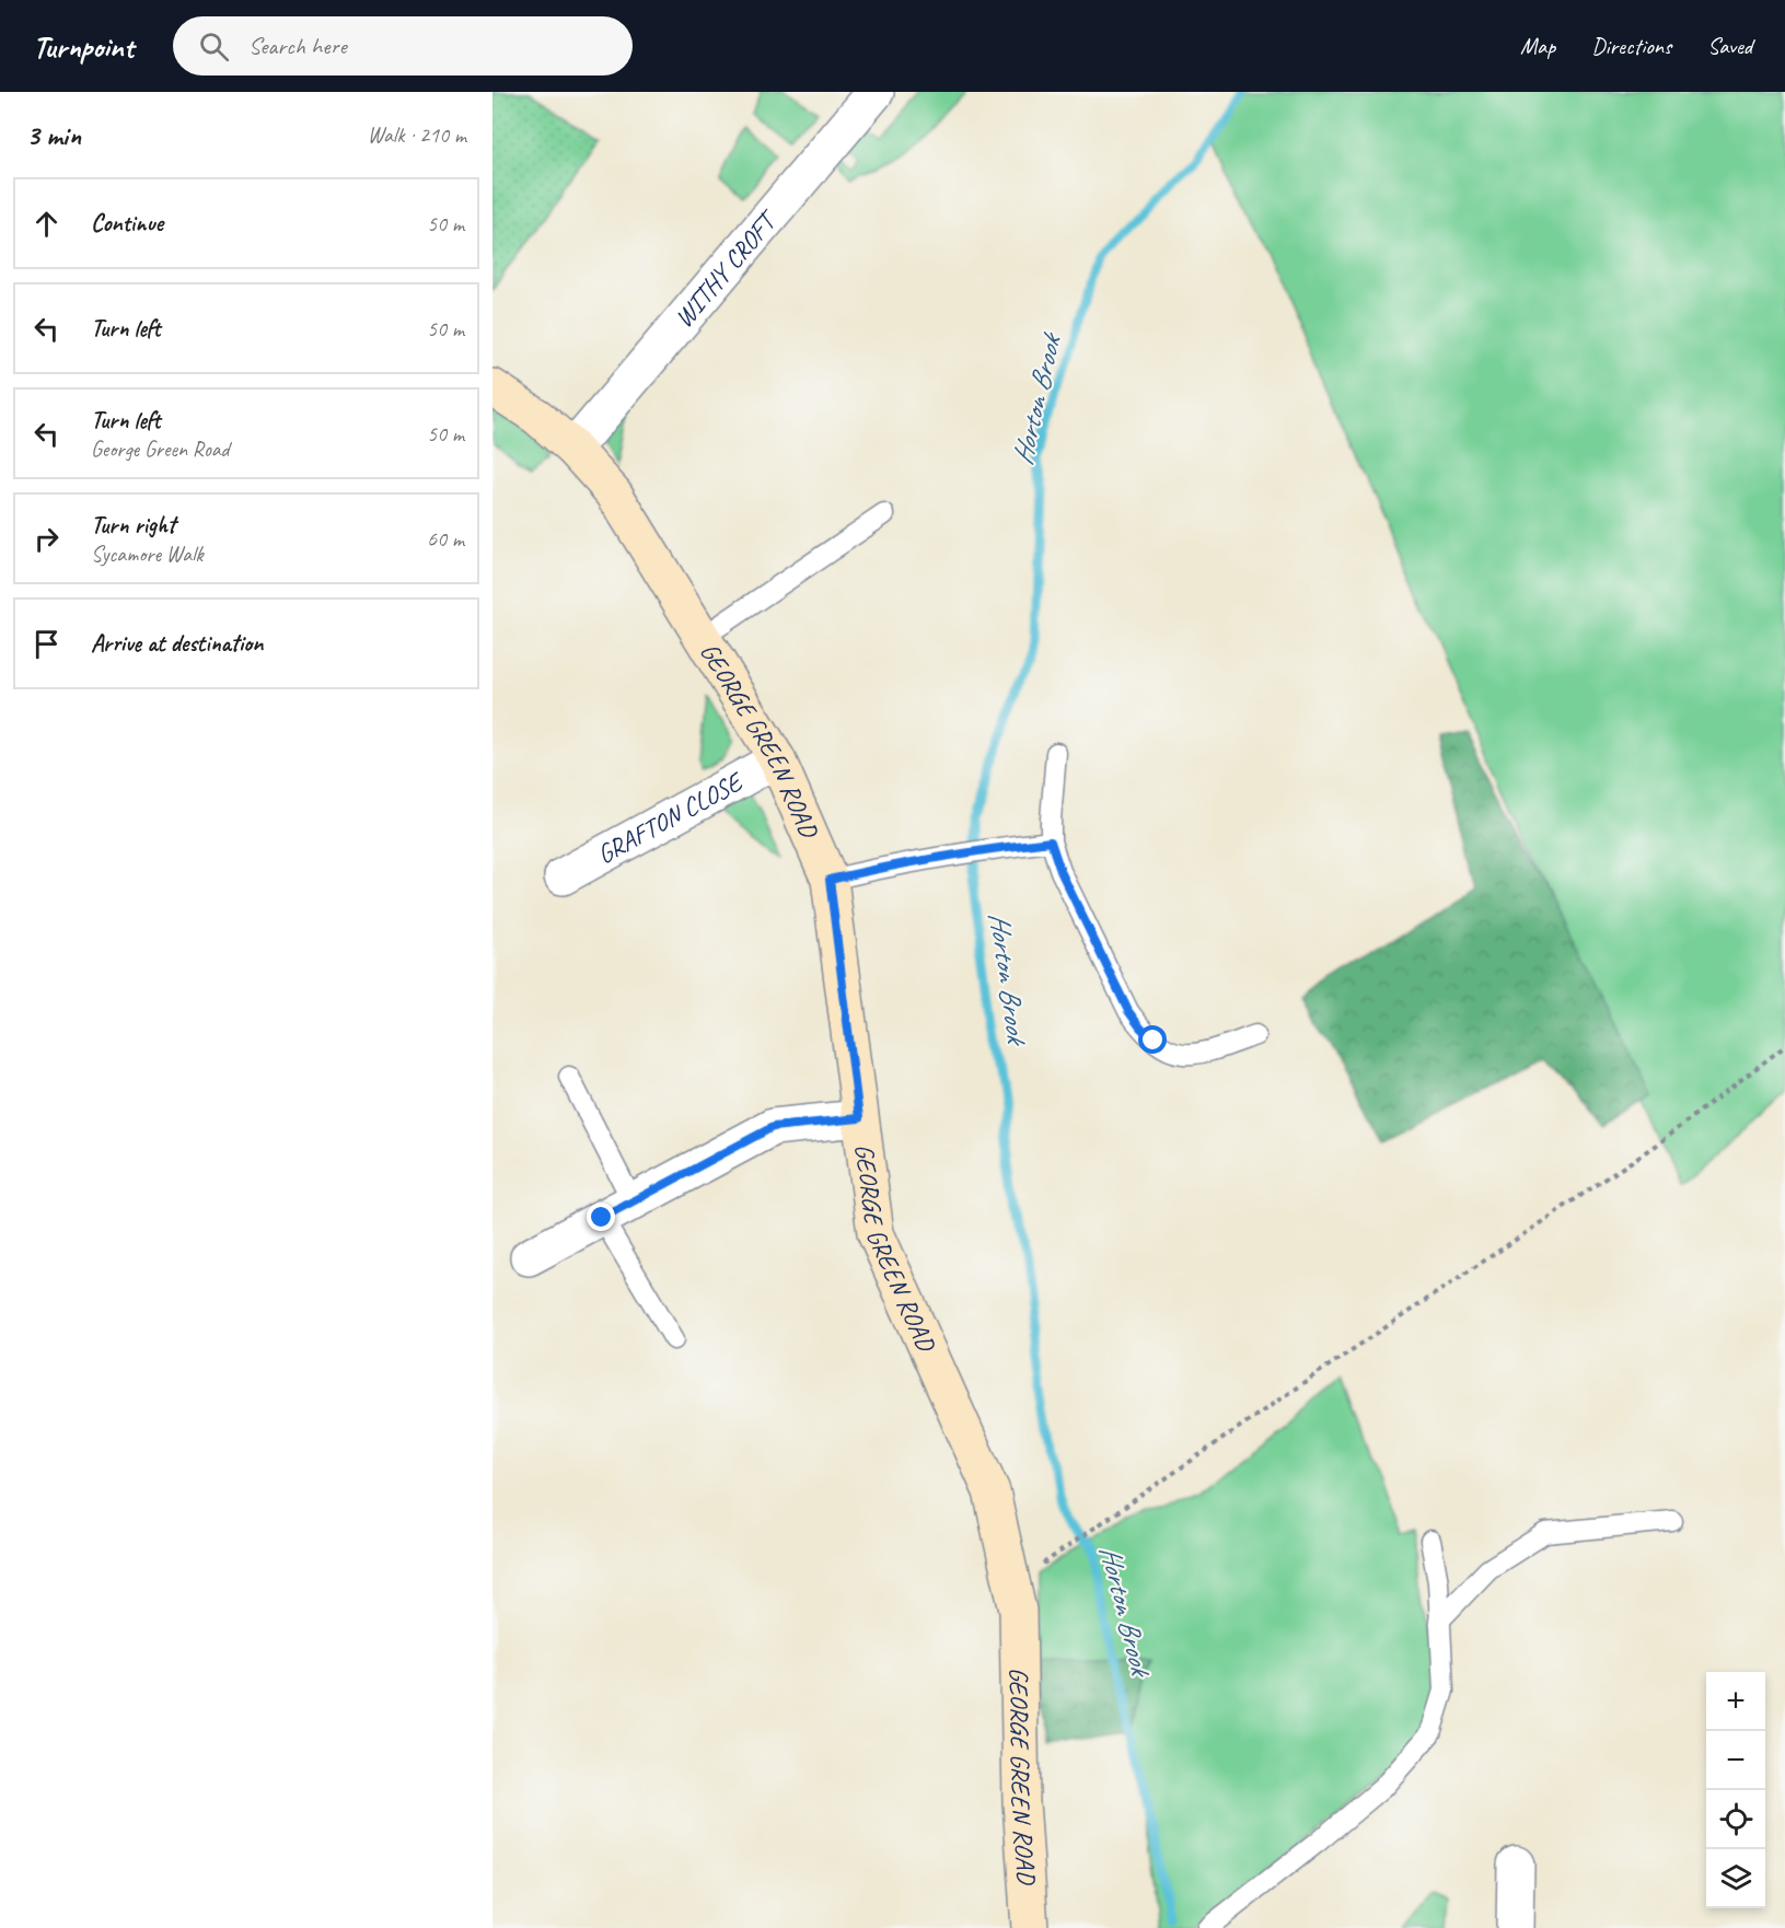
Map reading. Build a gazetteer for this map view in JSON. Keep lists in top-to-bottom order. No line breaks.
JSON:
{"streets":{"street":["WITHY CROFT","GEORGE GREEN ROAD","GRAFTON CLOSE"]},"crossings":[["WITHY CROFT","GEORGE GREEN ROAD"],["GEORGE GREEN ROAD","GRAFTON CLOSE"]],"water":["Horton Brook"],"page":{"header":"Turnpoint","search":"Search here","nav":["Map","Directions","Saved"],"heading":["3 min","Walk · 210 m"],"list":[["Continue","50 m"],["Turn left","50 m"],["Turn left","George Green Road","50 m"],["Turn right","Sycamore Walk","60 m"],"Arrive at destination"],"map_buttons":["+","−"]}}
